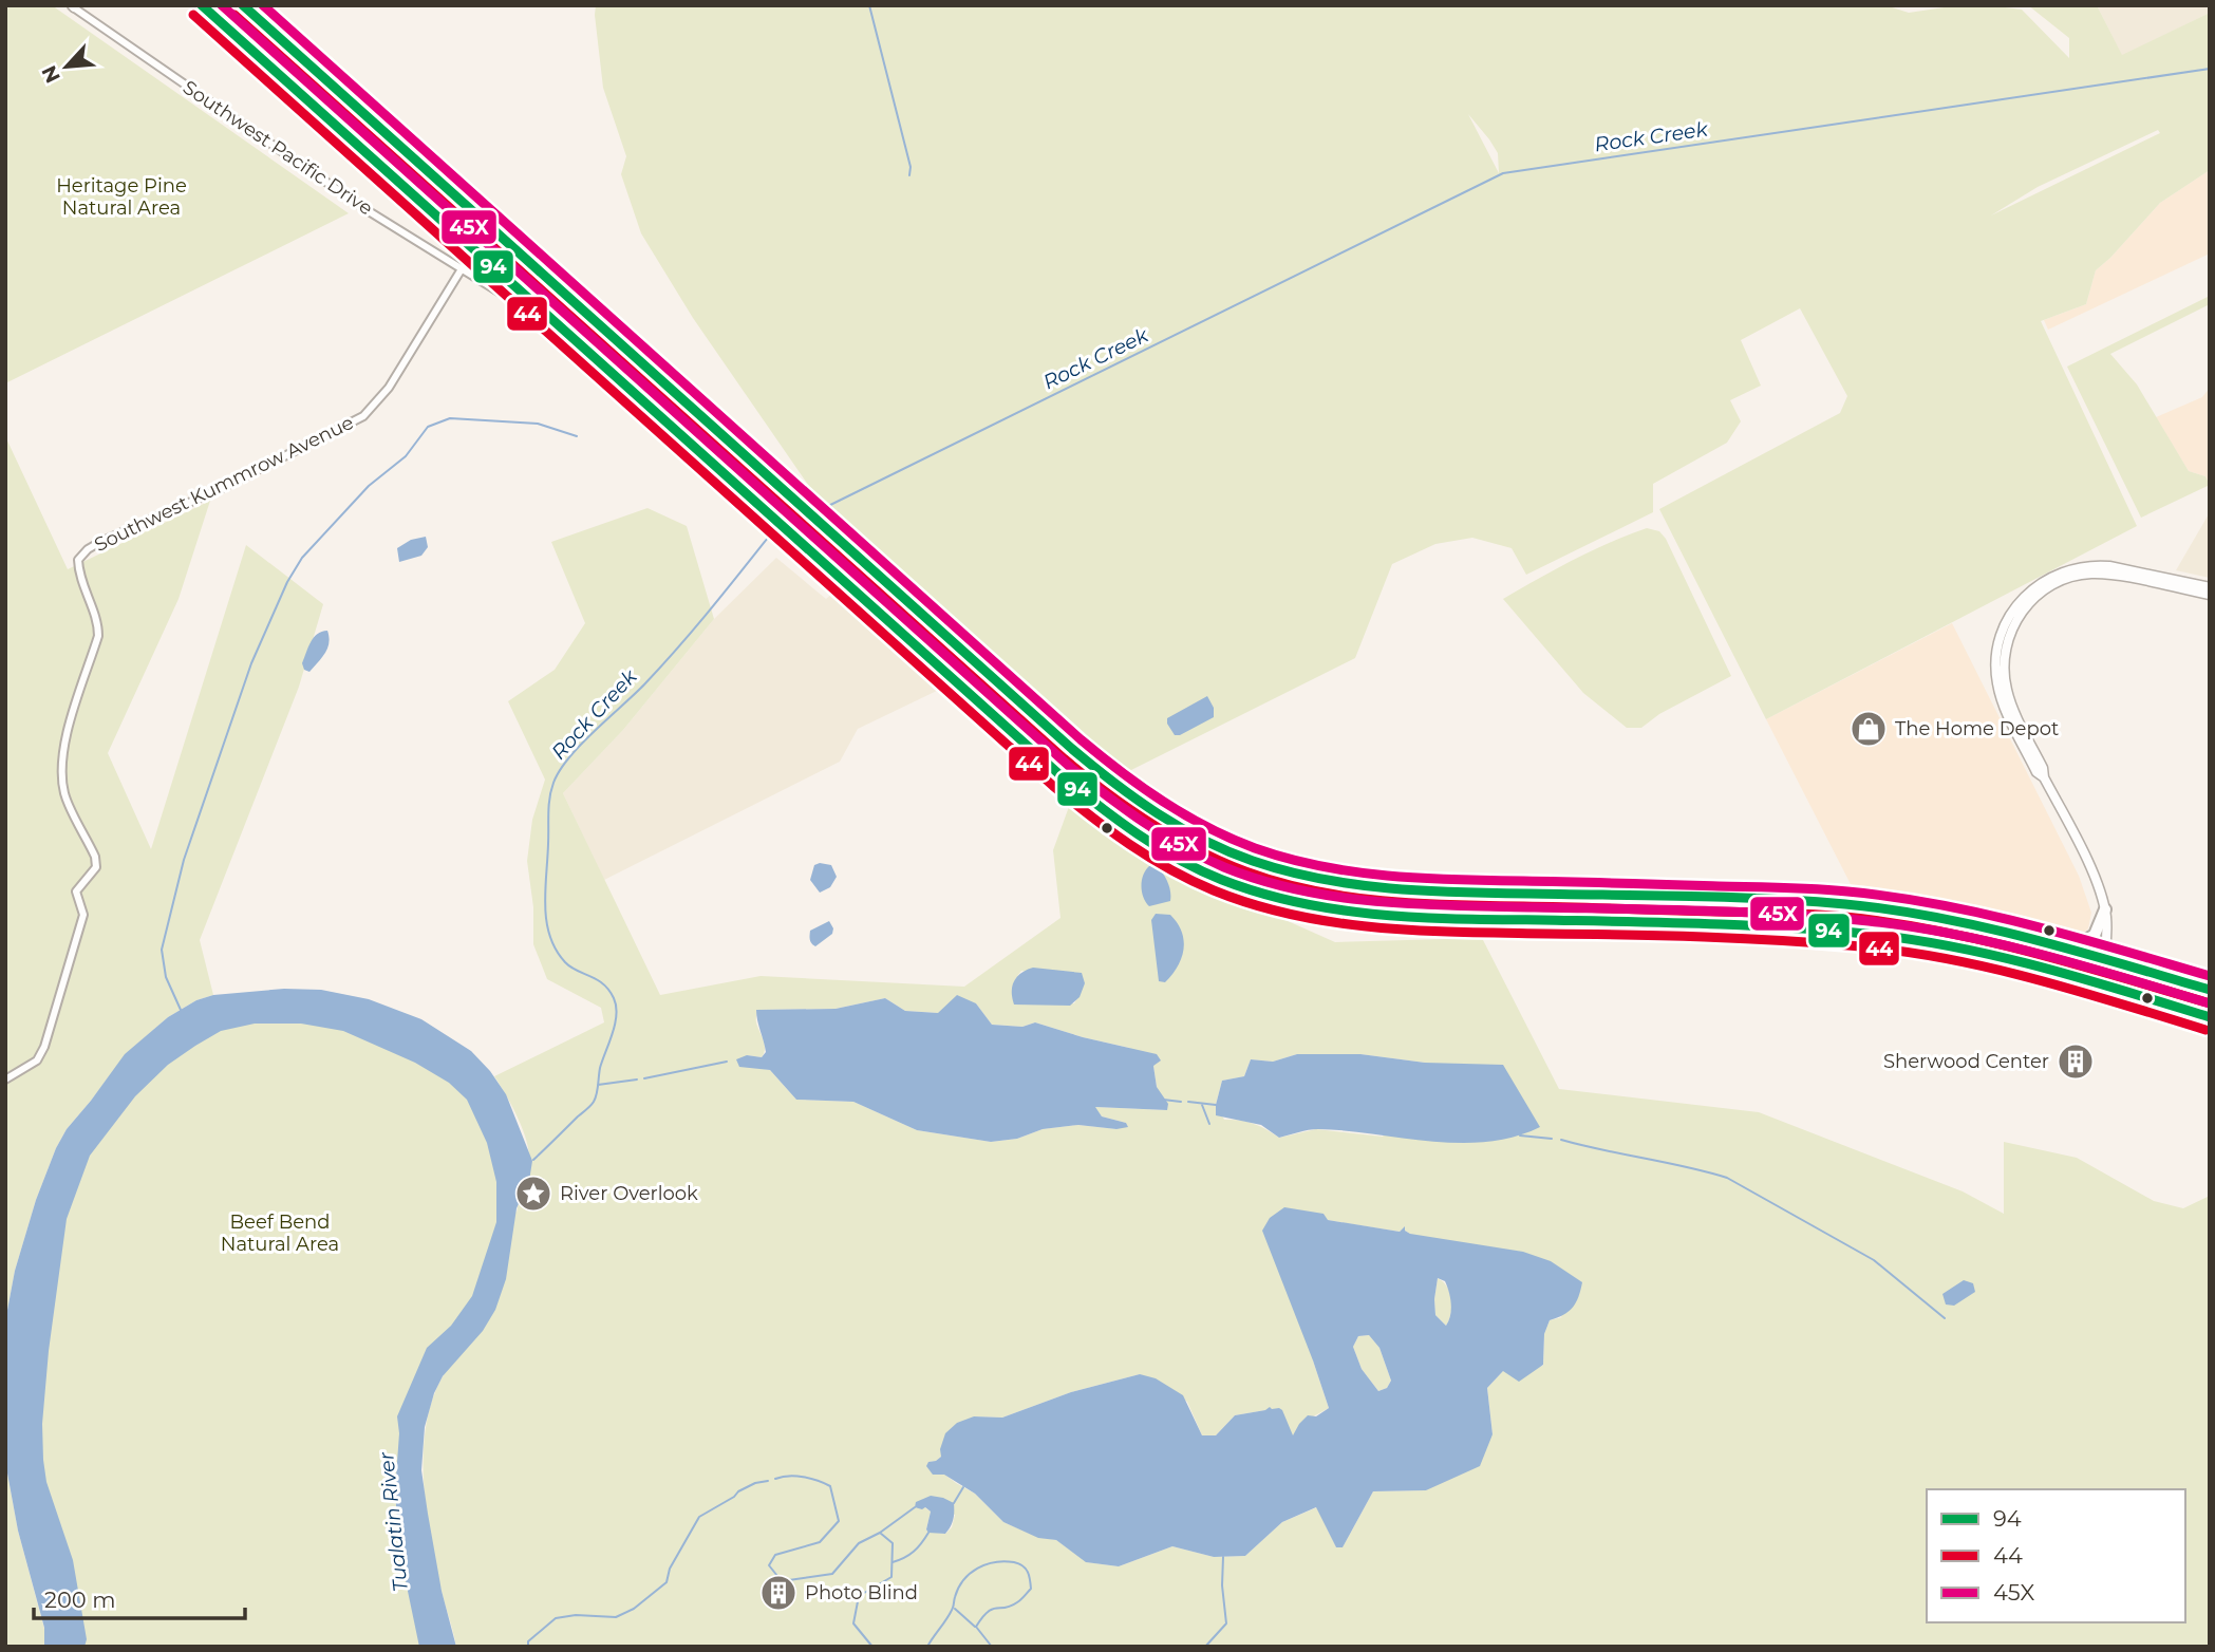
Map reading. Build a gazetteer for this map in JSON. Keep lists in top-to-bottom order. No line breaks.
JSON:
{"streets":{"street":["Southwest Pacific Drive","Southwest Kummrow Avenue"]},"crossings":[["Southwest Pacific Drive","Southwest Kummrow Avenue"]],"water":["Rock Creek","Tualatin River"],"parks":["Heritage Pine Natural Area","Beef Bend Natural Area"],"places":{"shop":["The Home Depot"],"building":["Sherwood Center","Photo Blind"],"place":["River Overlook"]},"lines":["transit line 94","transit line 45X","transit line 44"],"legend":["94","44","45X"],"scale_bar":"200 m","north":"bottom left"}
